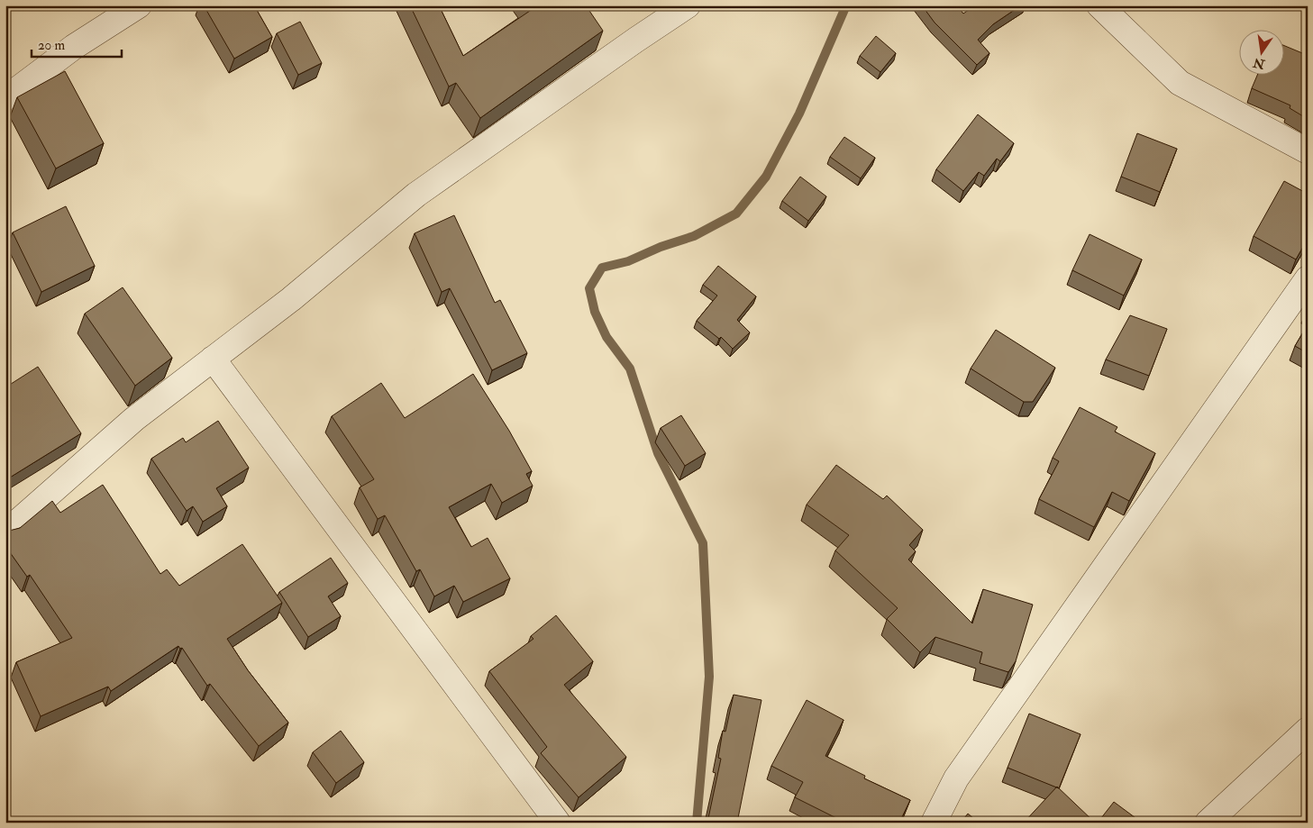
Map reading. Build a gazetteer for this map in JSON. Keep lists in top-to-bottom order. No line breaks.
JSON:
{"scale_bar":"20 m","north":"bottom"}
